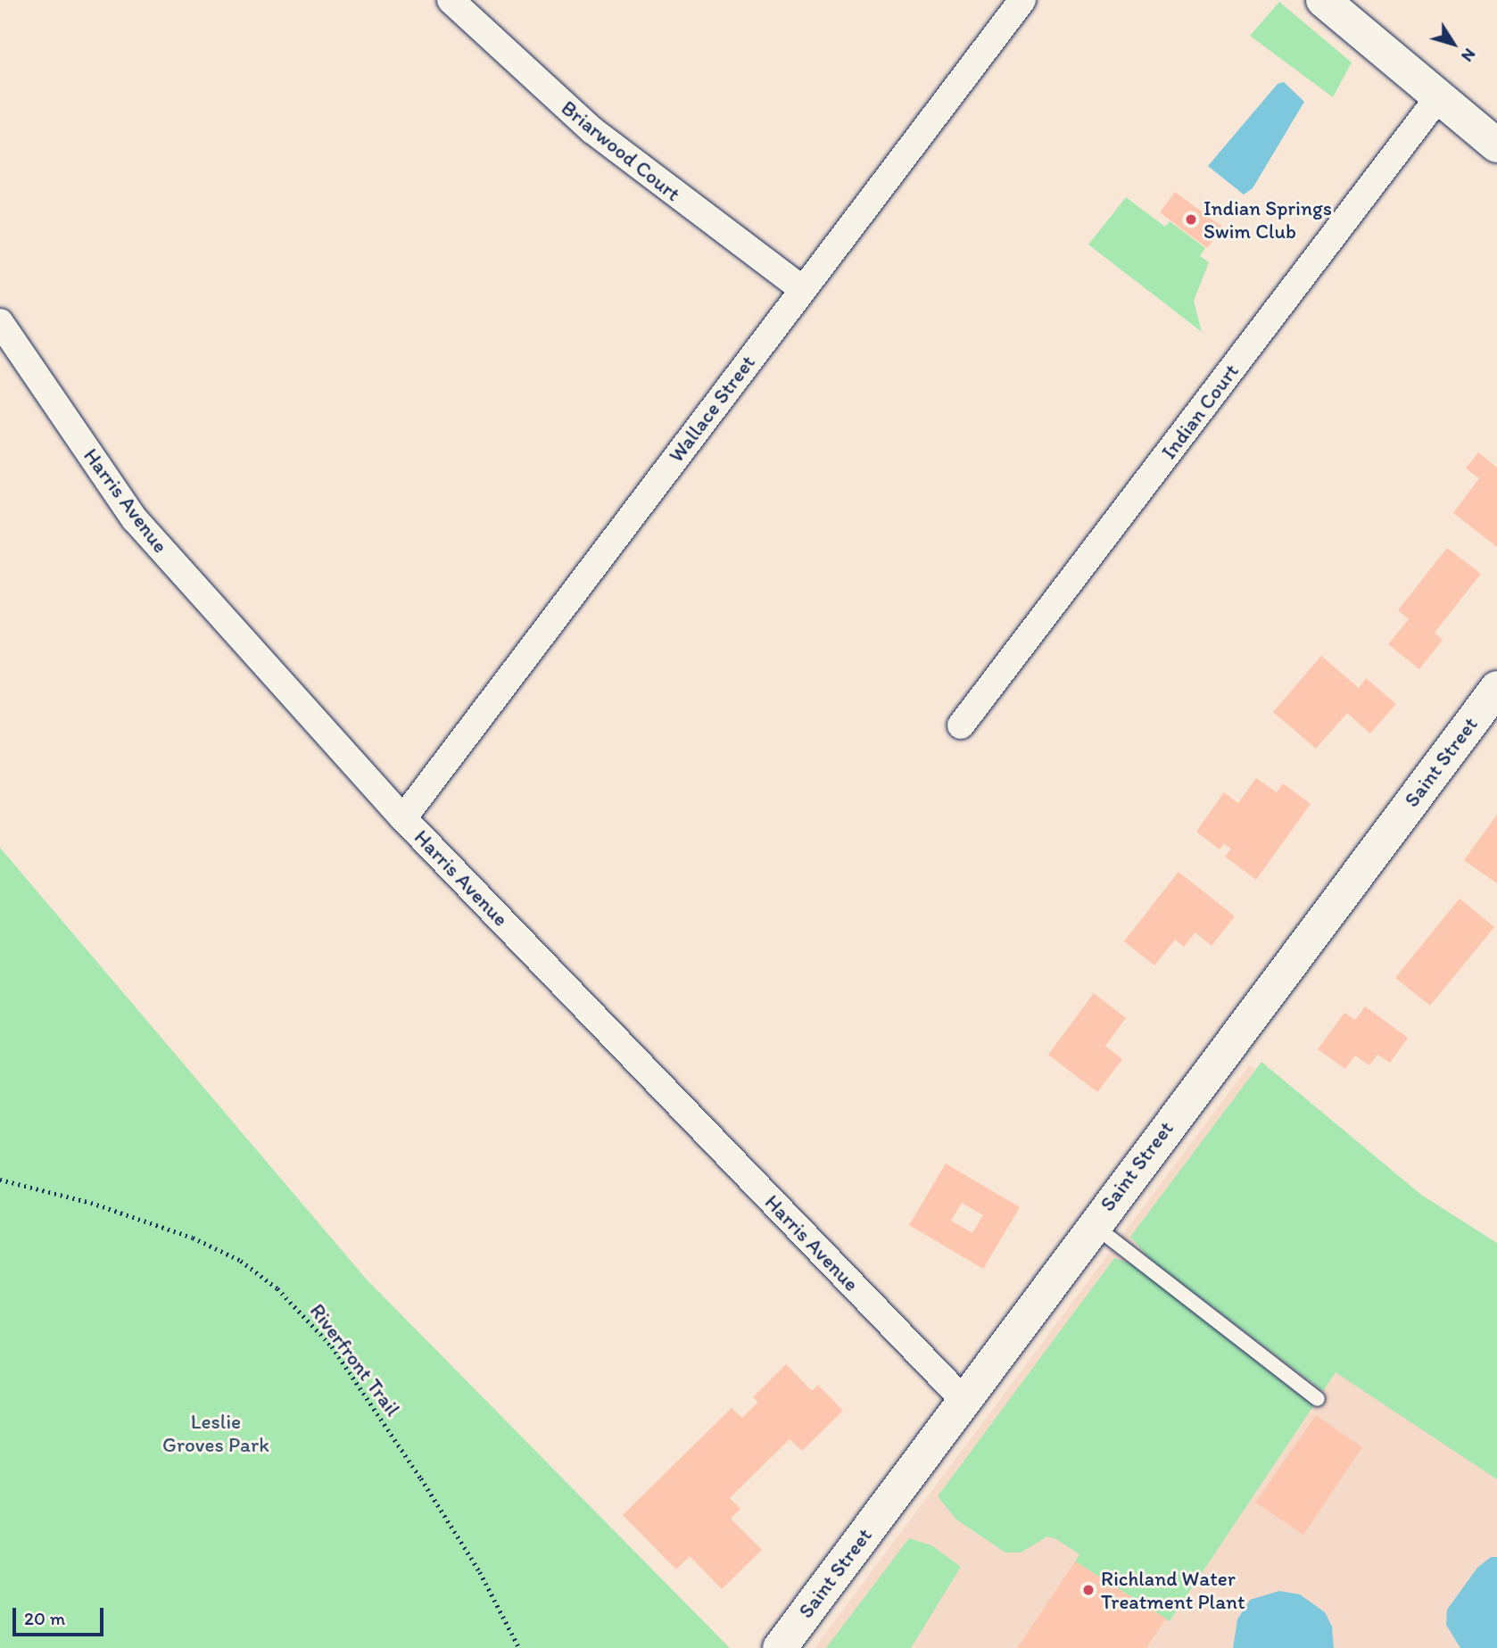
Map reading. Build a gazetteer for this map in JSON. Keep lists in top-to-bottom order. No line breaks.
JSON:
{"streets":{"street":["Briarwood Court","Wallace Street","Indian Court","Harris Avenue","Saint Street"],"path":["Riverfront Trail"]},"crossings":[["Briarwood Court","Wallace Street"],["Wallace Street","Harris Avenue"],["Harris Avenue","Saint Street"]],"parks":["Leslie Groves Park"],"places":["Indian Springs Swim Club","Richland Water Treatment Plant"],"scale_bar":"20 m","north":"bottom right"}
